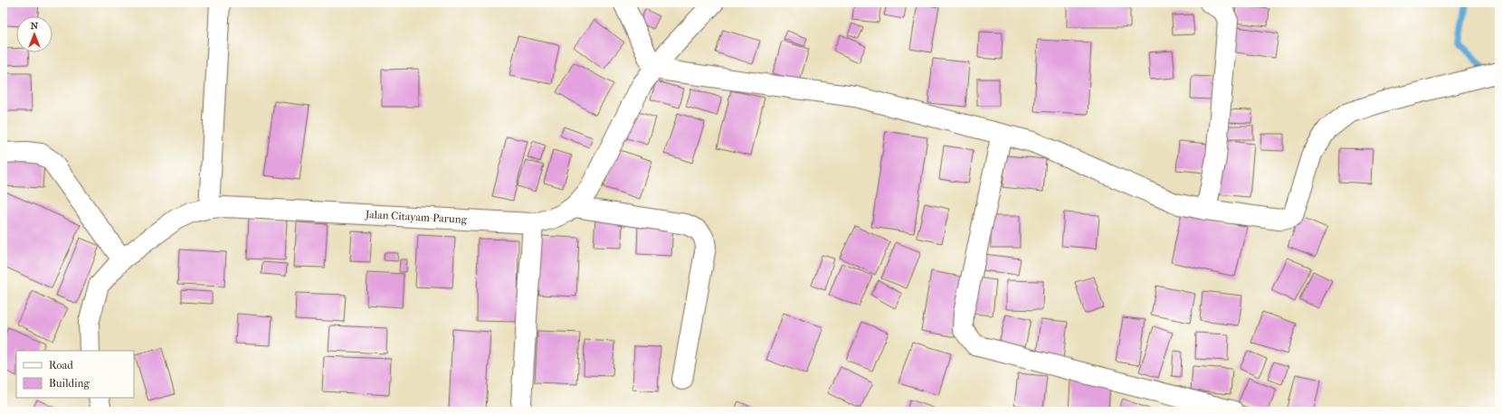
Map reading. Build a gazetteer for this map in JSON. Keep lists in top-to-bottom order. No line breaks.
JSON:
{"streets":{"street":["Jalan Citayam-Parung"]},"legend":["Road","Building"],"north":"top"}
